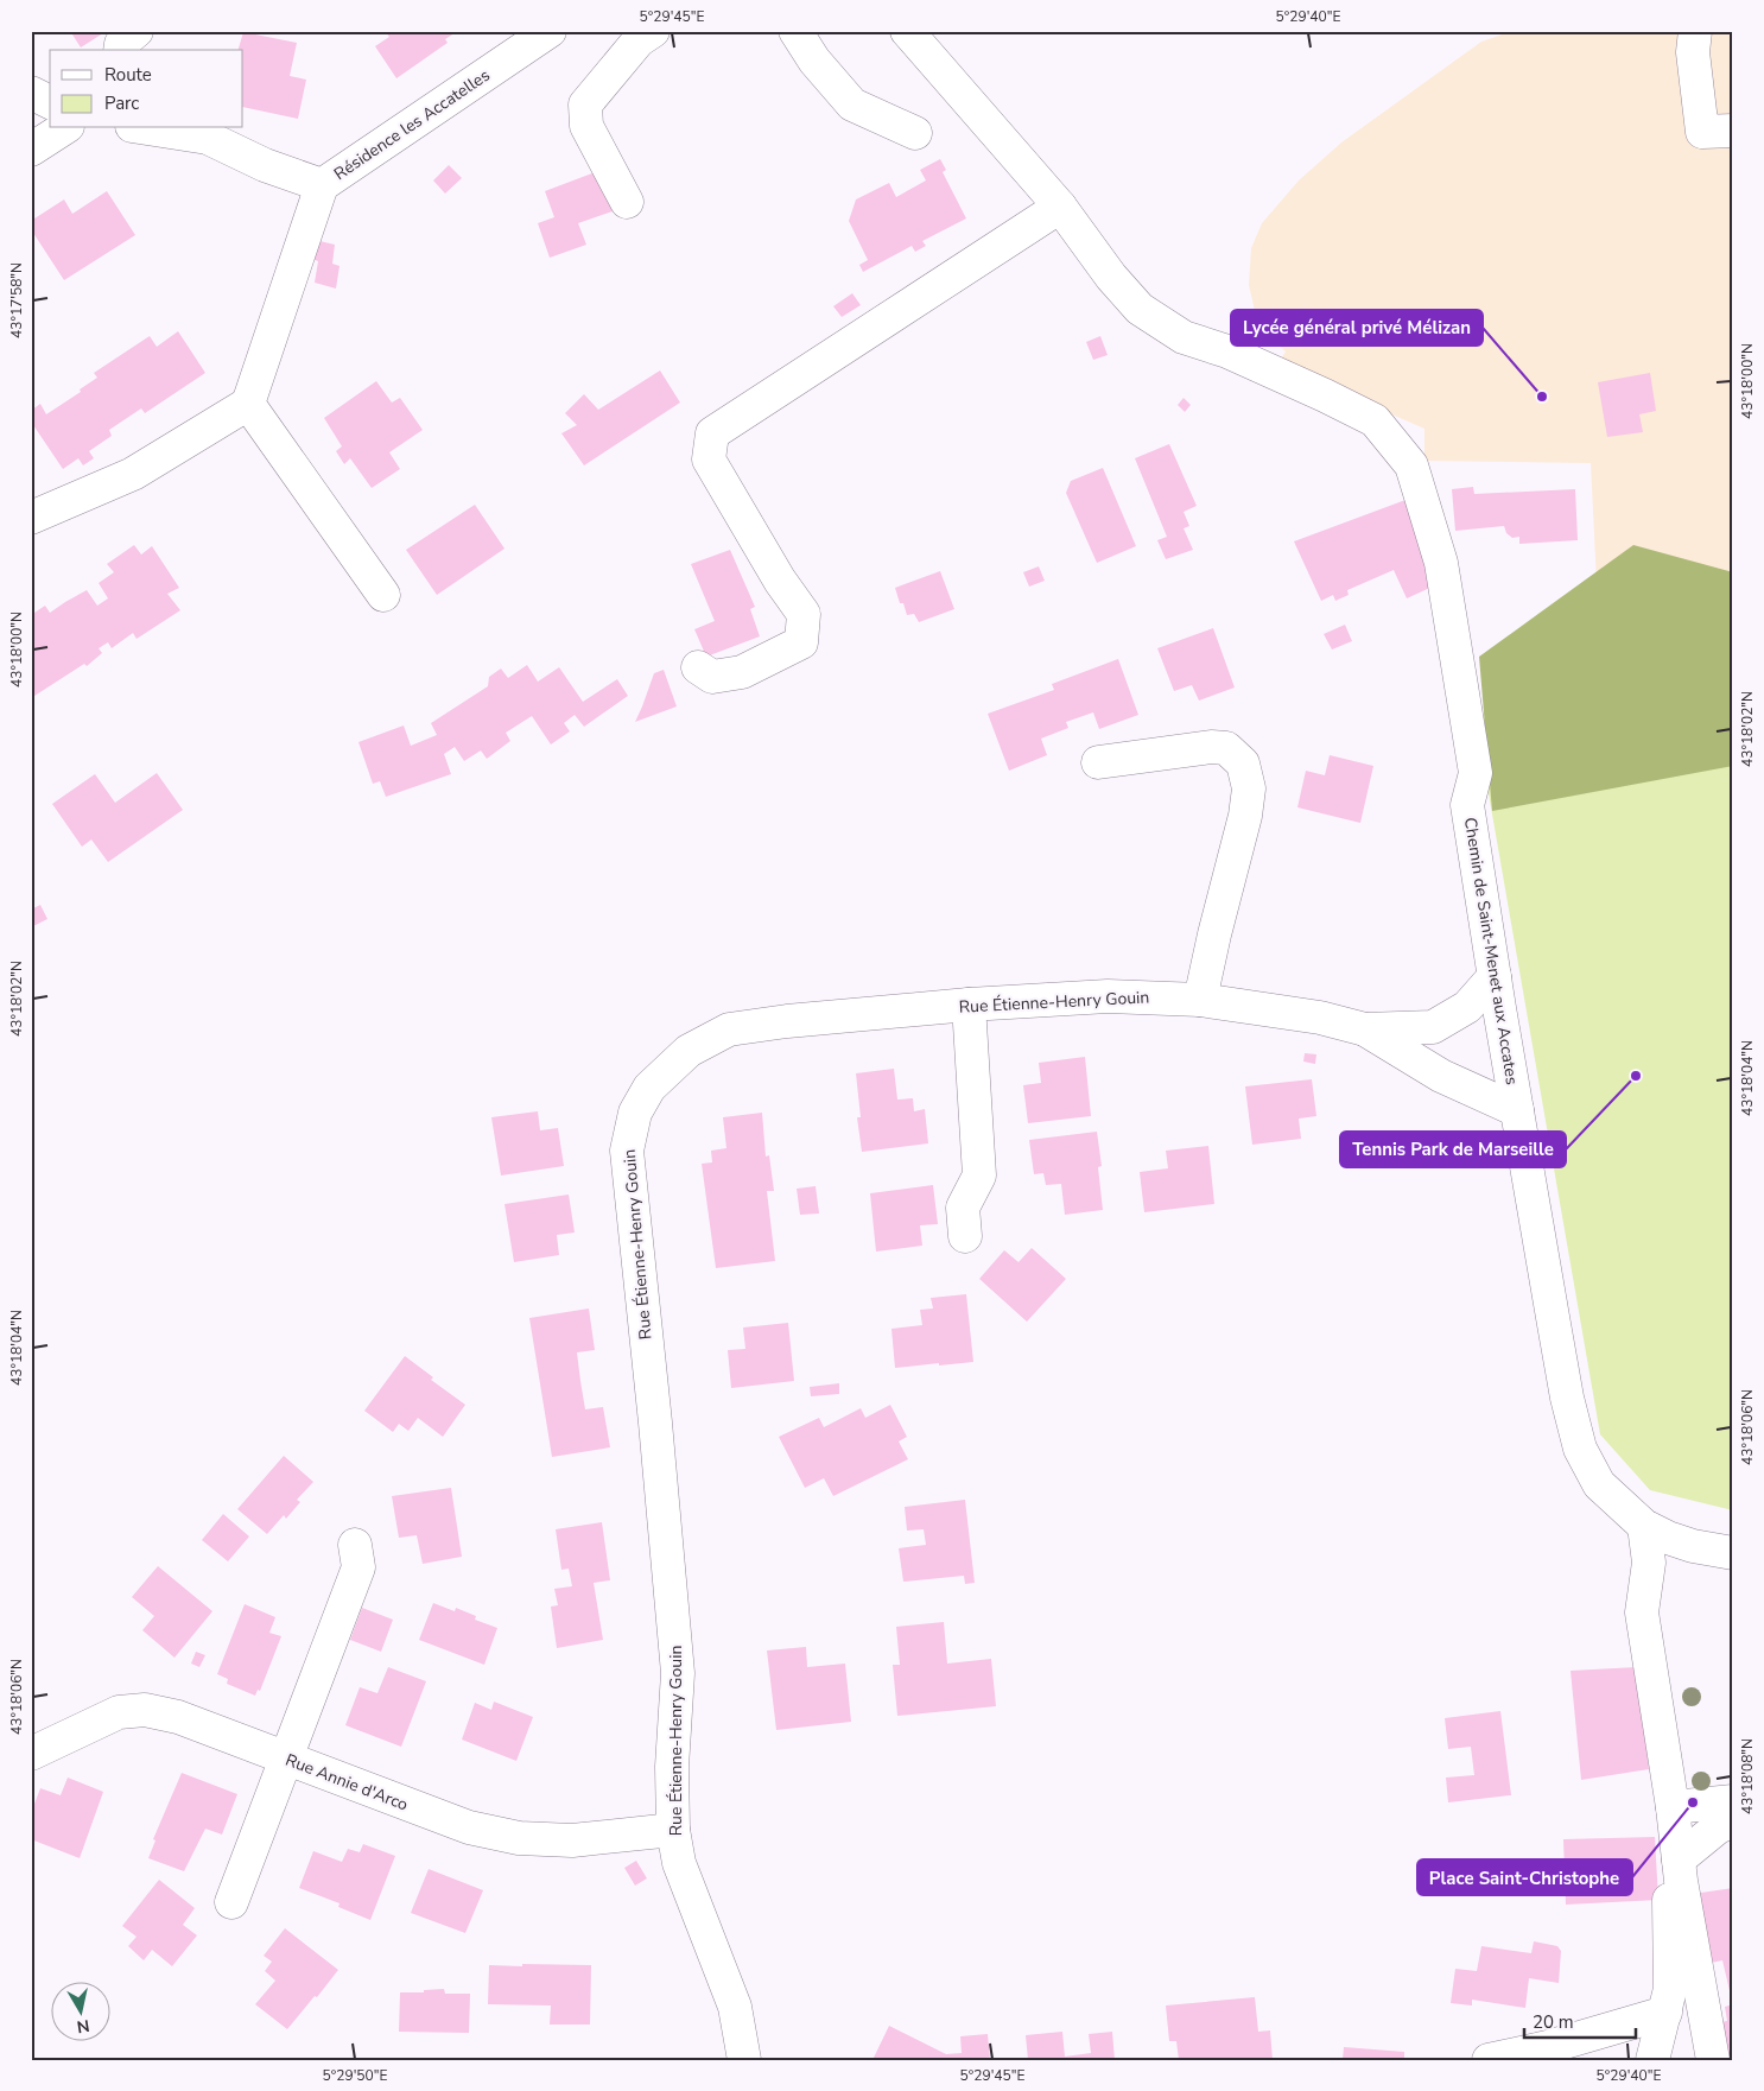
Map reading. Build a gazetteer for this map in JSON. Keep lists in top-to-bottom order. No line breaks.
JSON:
{"streets":{"street":["Résidence les Accatelles","Chemin de Saint-Menet aux Accates","Rue Étienne-Henry Gouin","Rue Annie d'Arco"]},"crossings":[["Chemin de Saint-Menet aux Accates","Rue Étienne-Henry Gouin"],["Rue Étienne-Henry Gouin","Rue Annie d'Arco"]],"places":["Lycée général privé Mélizan","Tennis Park de Marseille","Place Saint-Christophe"],"legend":["Route","Parc"],"scale_bar":"20 m","north":"bottom","coordinates":["5°29'45\"E","5°29'40\"E","43°17'58\"N","43°18'00\"N","43°18'02\"N","43°18'04\"N","43°18'06\"N","43°18'08\"N","5°29'50\"E"]}
